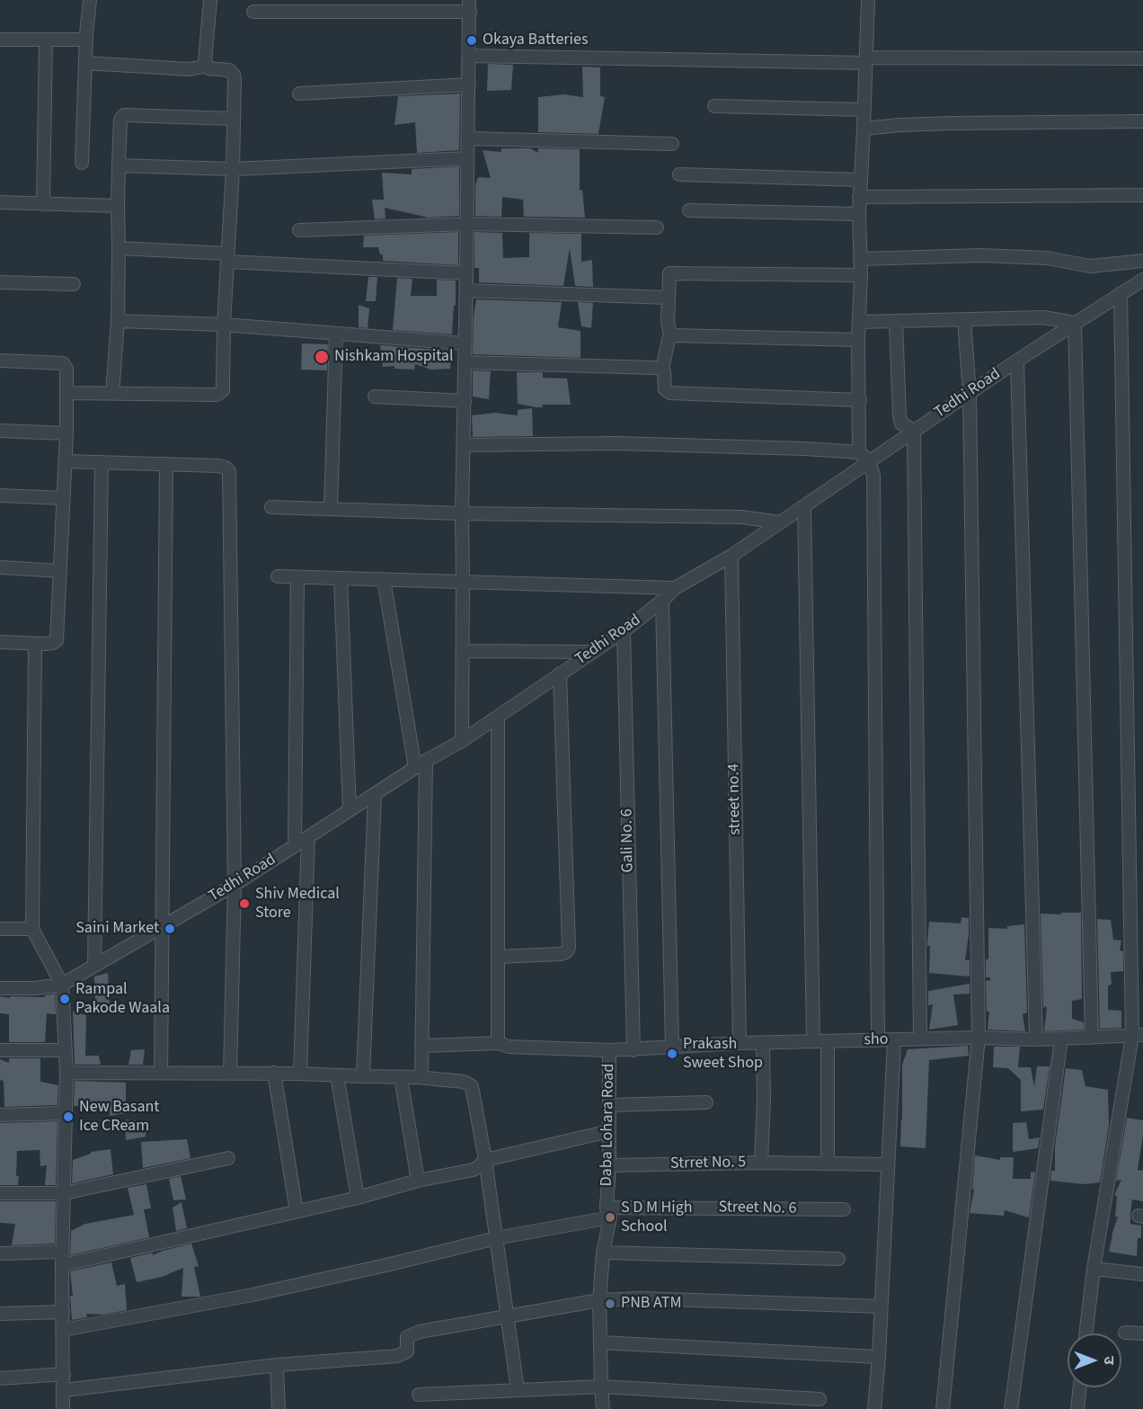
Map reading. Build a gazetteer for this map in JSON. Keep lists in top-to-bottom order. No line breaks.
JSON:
{"streets":{"street":["Tedhi Road","street no.4","Gali No. 6","sho","Daba Lohara Road","Strret No. 5","Street No. 6"]},"crossings":[["Tedhi Road","street no.4"],["Tedhi Road","Gali No. 6"],["street no.4","sho"],["Gali No. 6","sho"],["sho","Daba Lohara Road"],["Daba Lohara Road","Strret No. 5"],["Daba Lohara Road","Street No. 6"]],"places":["Okaya Batteries","Nishkam Hospital","Shiv Medical Store","Saini Market","Rampal Pakode Waala","Prakash Sweet Shop","New Basant Ice CReam","S D M High School","PNB ATM"],"north":"right"}
